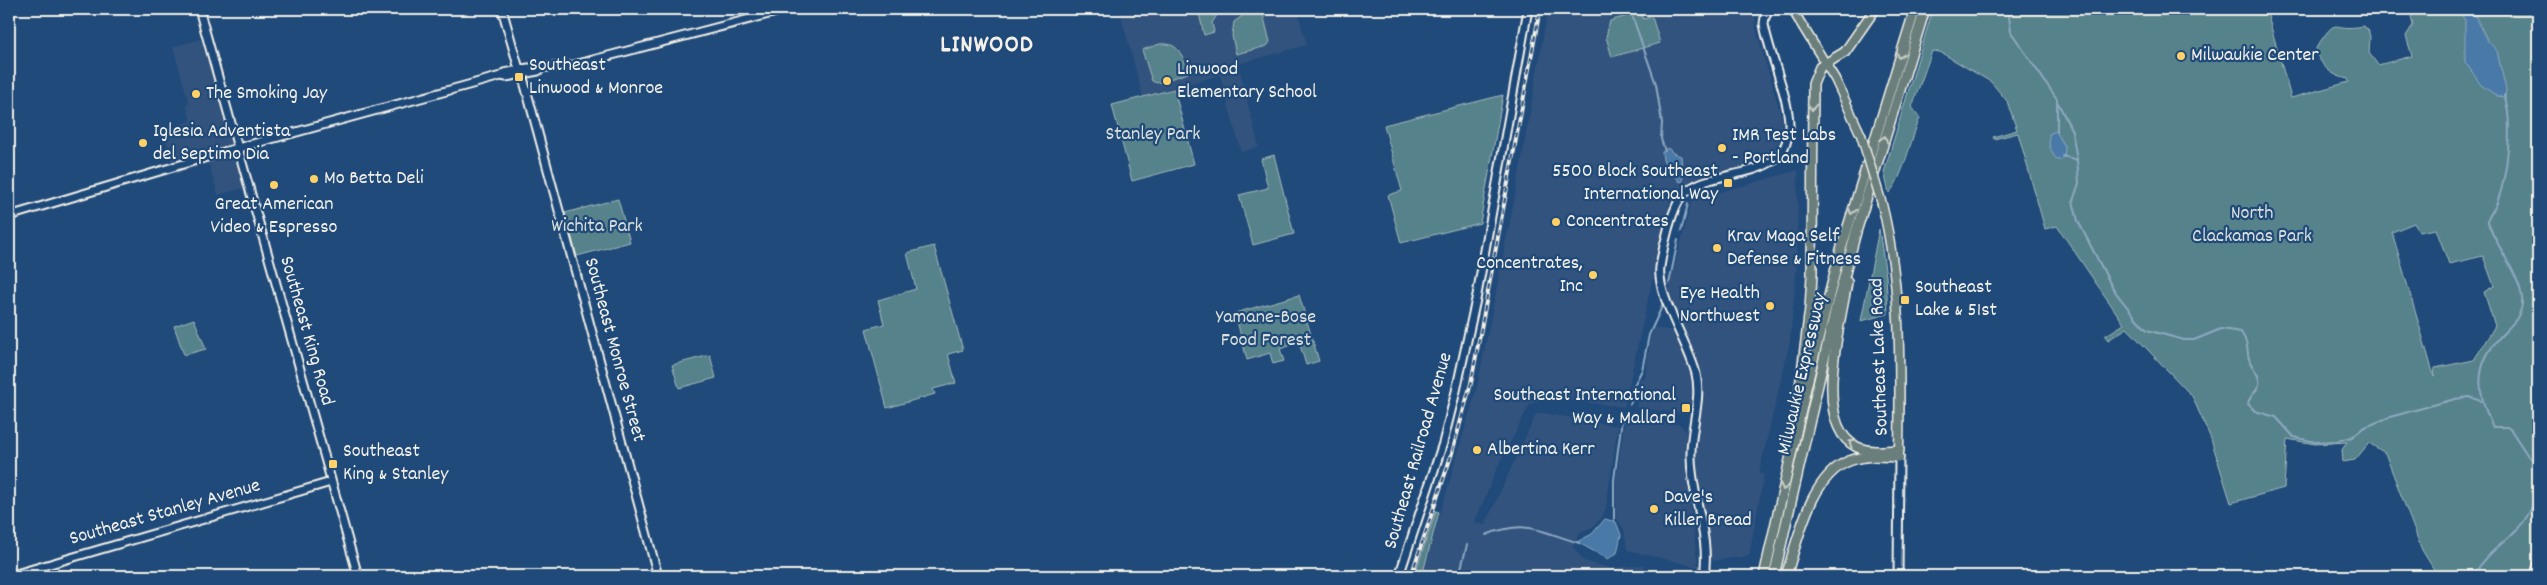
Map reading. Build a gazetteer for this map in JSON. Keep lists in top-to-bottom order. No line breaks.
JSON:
{"streets":{"highway":["Milwaukie Expressway"],"main road":["Southeast Lake Road"],"street":["Southeast King Road","Southeast Monroe Street","Southeast Railroad Avenue","Southeast Stanley Avenue"]},"crossings":[["Southeast King Road","Southeast Stanley Avenue"]],"districts":["LINWOOD"],"parks":["Stanley Park","North Clackamas Park","Wichita Park","Yamane-Bose Food Forest"],"places":{"other":["Milwaukie Center","Linwood Elementary School","The Smoking Jay","Iglesia Adventista del Septimo Dia","IMR Test Labs - Portland","Mo Betta Deli","Great American Video & Espresso","Concentrates","Krav Maga Self Defense & Fitness","Concentrates, Inc","Eye Health Northwest","Albertina Kerr","Dave's Killer Bread"],"transit":["Southeast Linwood & Monroe","5500 Block Southeast International Way","Southeast Lake & 51st","Southeast International Way & Mallard","Southeast King & Stanley"]}}
